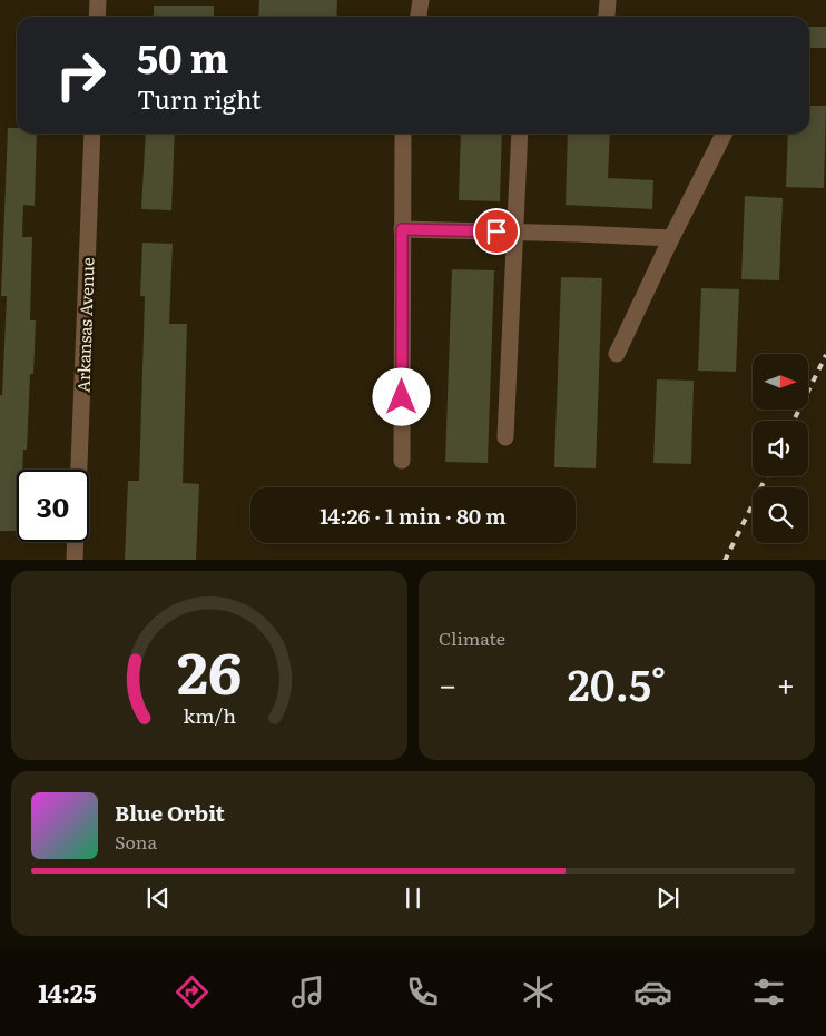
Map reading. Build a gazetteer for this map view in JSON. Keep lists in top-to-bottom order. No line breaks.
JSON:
{"streets":{"street":["Arkansas Avenue"]},"north":"right","page":{"turn":["50 m","Turn right"],"limit":"30","trip":"14:26 · 1 min · 80 m","tile":"Climate","heat":["−","20.5°","+"],"song":["Blue Orbit","Sona"],"tabs":"14:25","gauge":["26","km/h"]}}
